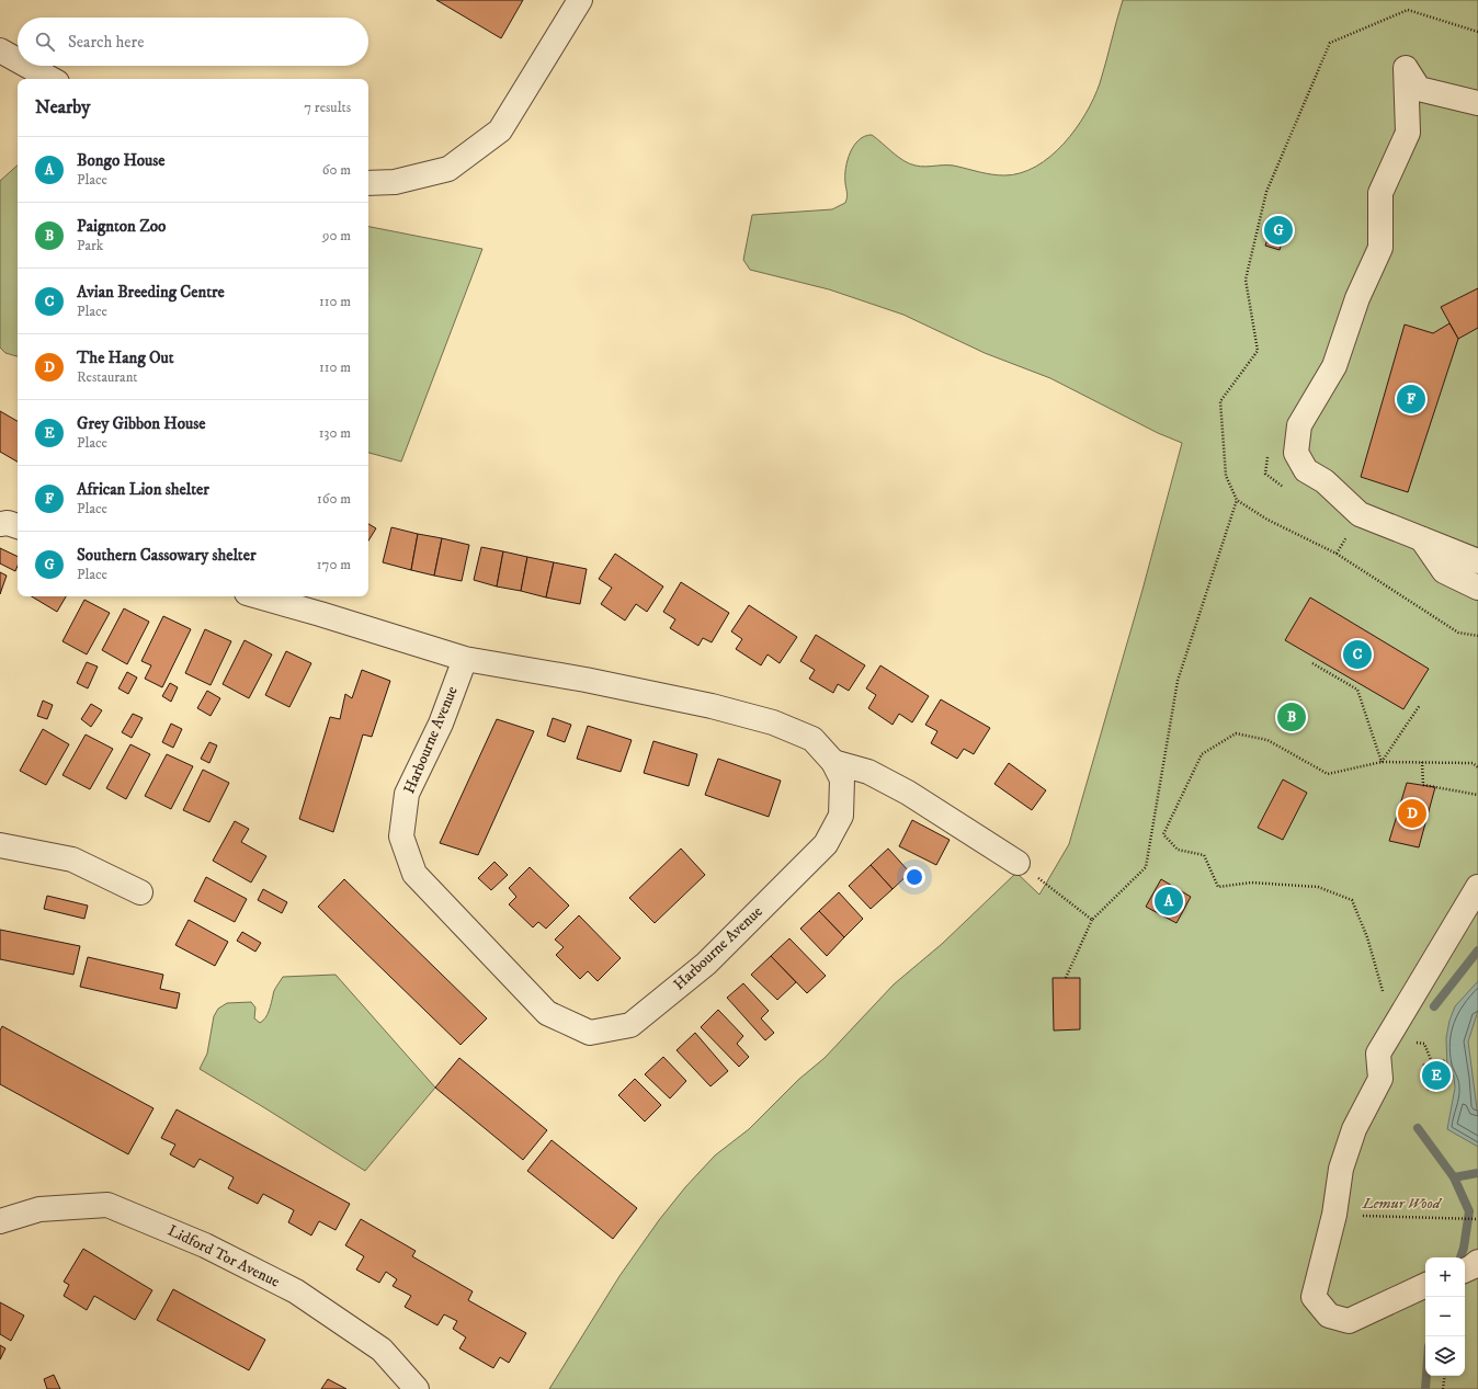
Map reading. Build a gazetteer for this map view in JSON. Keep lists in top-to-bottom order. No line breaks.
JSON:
{"streets":{"street":["Harbourne Avenue","Lidford Tor Avenue"]},"parks":["Lemur Wood"],"page":{"search":"Search here","heading":["Nearby","7 results"],"list":[{"mark":"A","name":"Bongo House","note":"Place","value":"60 m"},{"mark":"B","name":"Paignton Zoo","note":"Park","value":"90 m"},{"mark":"C","name":"Avian Breeding Centre","note":"Place","value":"110 m"},{"mark":"D","name":"The Hang Out","note":"Restaurant","value":"110 m"},{"mark":"E","name":"Grey Gibbon House","note":"Place","value":"130 m"},{"mark":"F","name":"African Lion shelter","note":"Place","value":"160 m"},{"mark":"G","name":"Southern Cassowary shelter","note":"Place","value":"170 m"}],"pins":["G","F","C","B","D","A","E"],"map_buttons":["+","−"]}}
